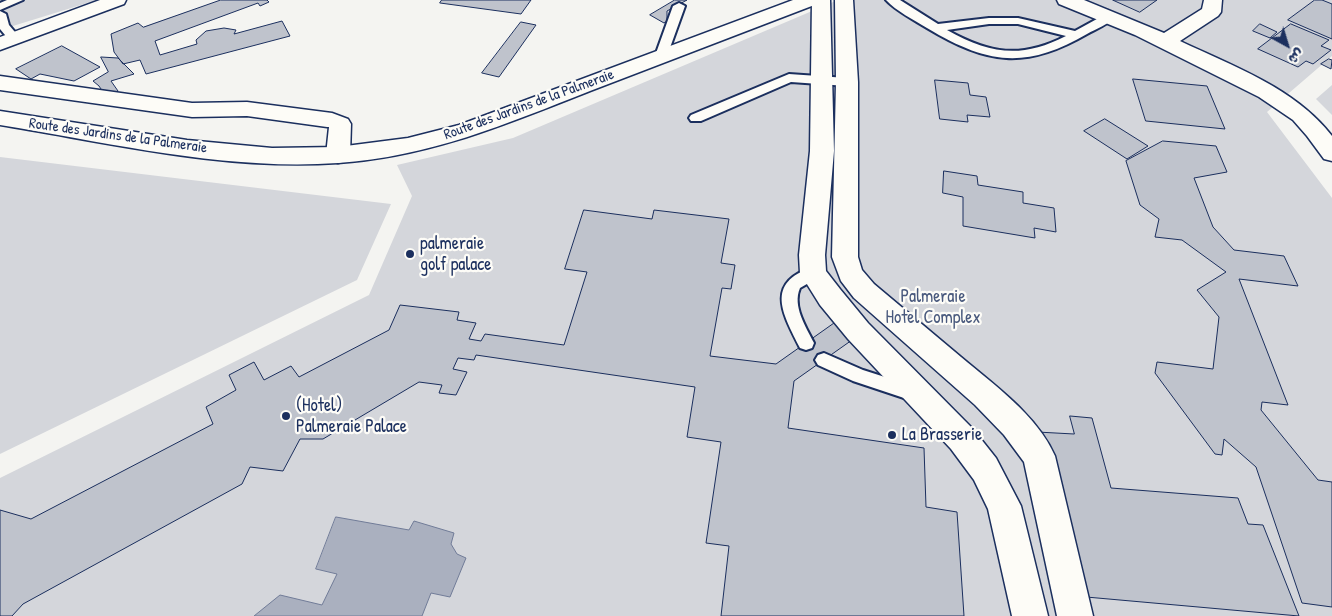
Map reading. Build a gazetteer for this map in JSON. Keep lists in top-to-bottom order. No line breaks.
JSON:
{"streets":{"street":["Route des Jardins de la Palmeraie"]},"parks":["Palmeraie Hotel Complex"],"places":["palmeraie golf palace","(Hotel) Palmeraie Palace","La Brasserie"],"north":"bottom right"}
